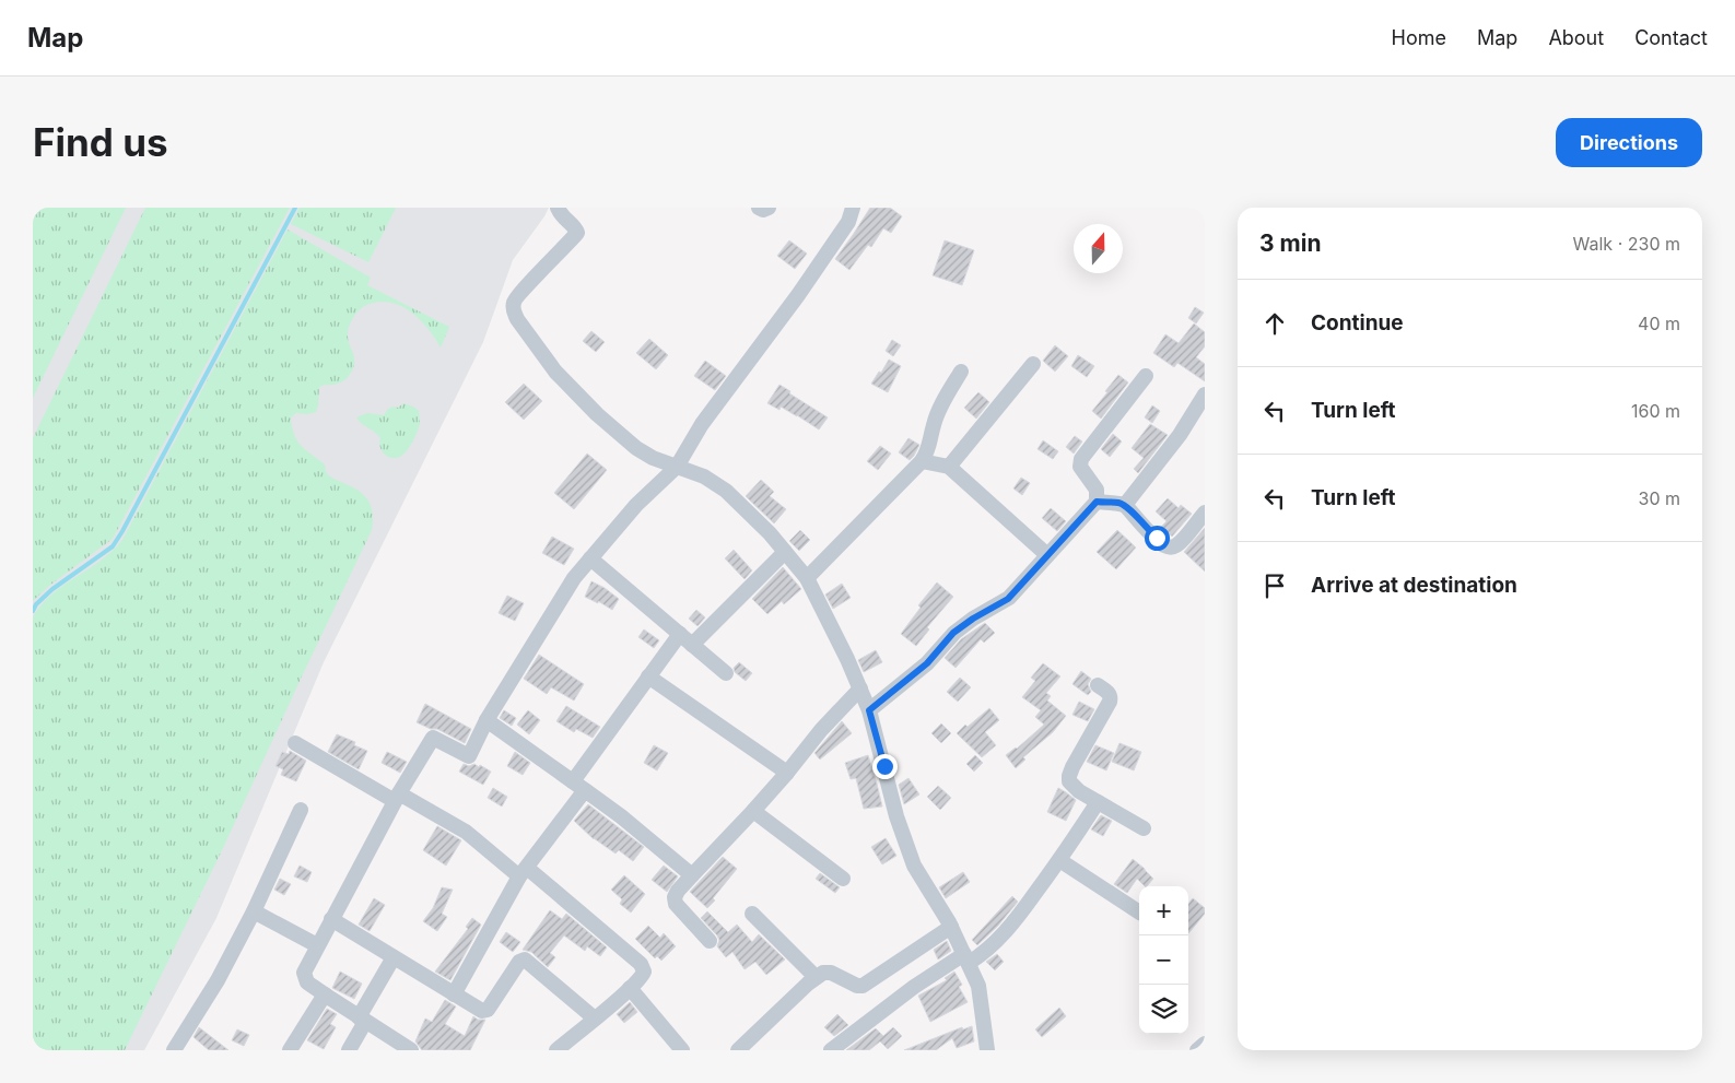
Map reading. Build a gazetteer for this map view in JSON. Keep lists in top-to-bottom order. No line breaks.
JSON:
{"north":"top","page":{"header":"Map","nav":["Home","Map","About","Contact"],"buttons":"Directions","title":"Find us","heading":["3 min","Walk · 230 m"],"list":[["Continue","40 m"],["Turn left","160 m"],["Turn left","30 m"],"Arrive at destination"],"map_buttons":["+","−"]}}
